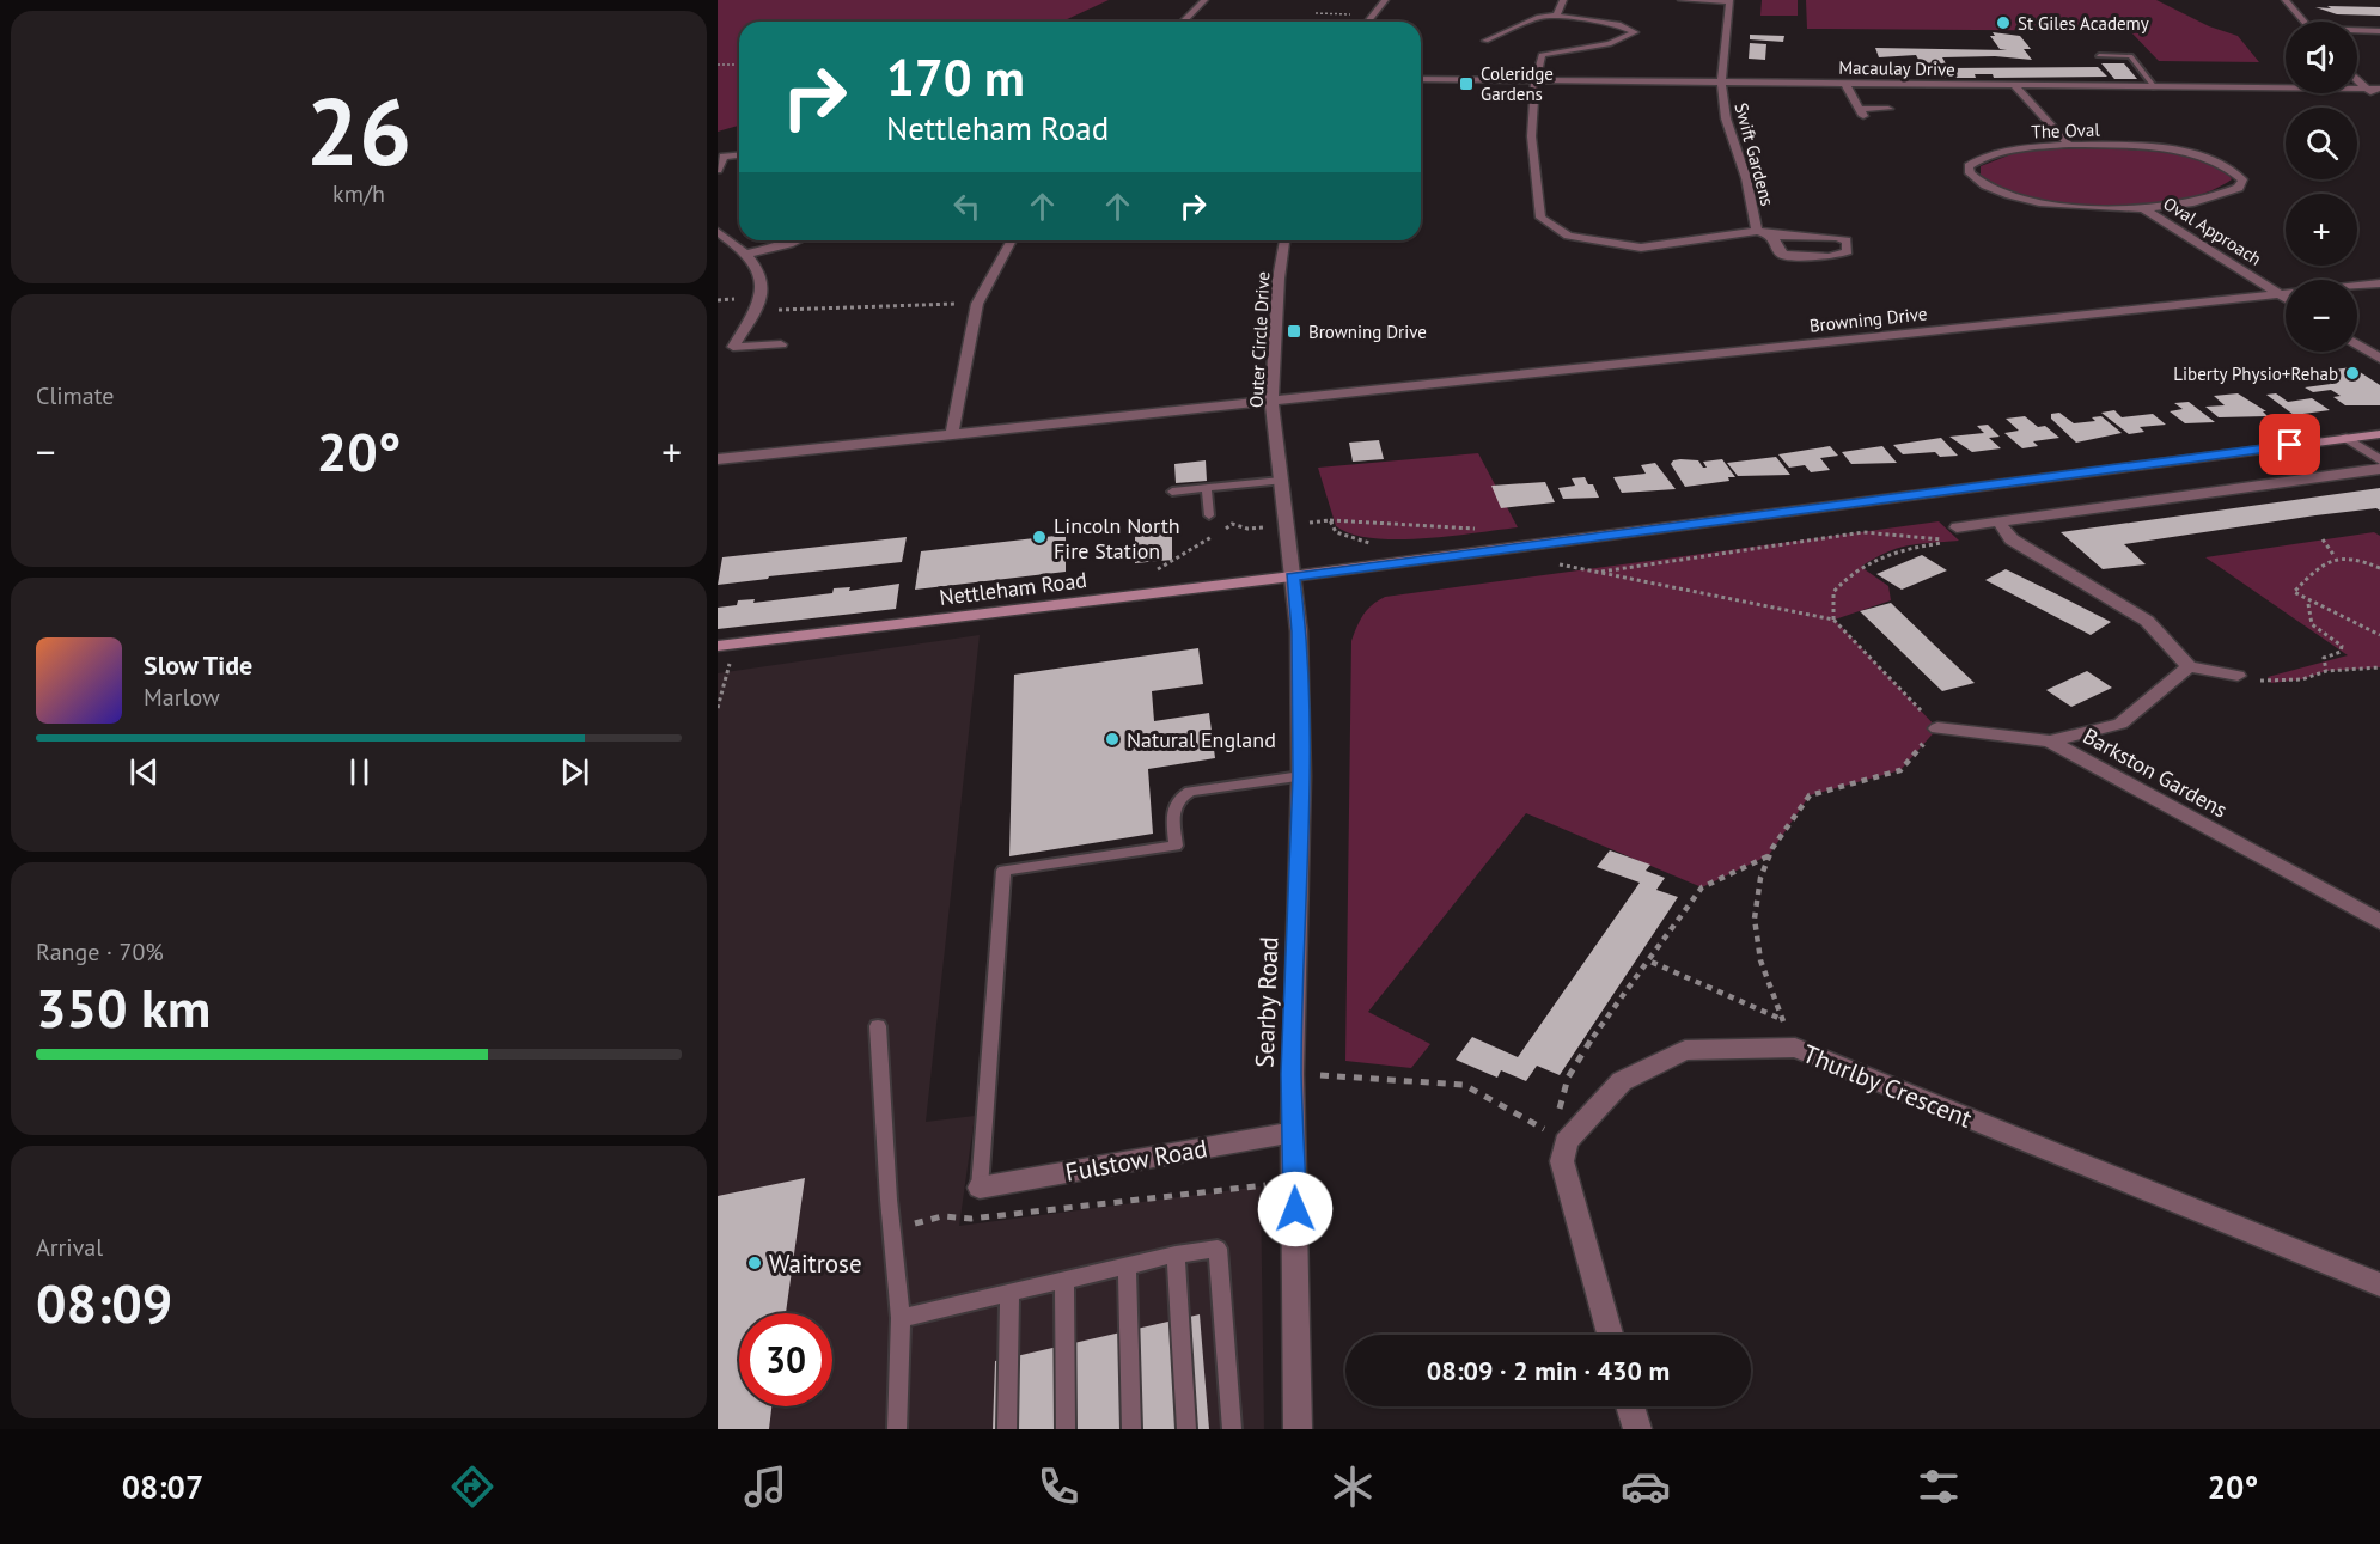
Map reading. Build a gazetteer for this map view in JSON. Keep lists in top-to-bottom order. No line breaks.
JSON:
{"streets":{"main road":["Nettleham Road"],"street":["Macaulay Drive","The Oval","Swift Gardens","Oval Approach","Browning Drive","Outer Circle Drive","Barkston Gardens","Searby Road","Thurlby Crescent","Fulstow Road"]},"crossings":[["Macaulay Drive","Swift Gardens"],["The Oval","Oval Approach"],["Oval Approach","Browning Drive"],["Browning Drive","Outer Circle Drive"],["Outer Circle Drive","Nettleham Road"],["Outer Circle Drive","Searby Road"],["Nettleham Road","Searby Road"],["Searby Road","Fulstow Road"]],"places":{"other":["St Giles Academy","Liberty Physio+Rehab","Lincoln North Fire Station","Natural England","Waitrose"],"transit":["Coleridge Gardens","Browning Drive"]},"page":{"tile":[["26","km/h"],"Climate",["Range · 70%","350 km"],["Arrival","08:09"]],"map_buttons":["+","−"],"turn":["170 m","Nettleham Road"],"heat":["−","20°","+"],"song":["Slow Tide","Marlow"],"limit":"30","trip":"08:09 · 2 min · 430 m","tabs":["08:07","20°"]}}
